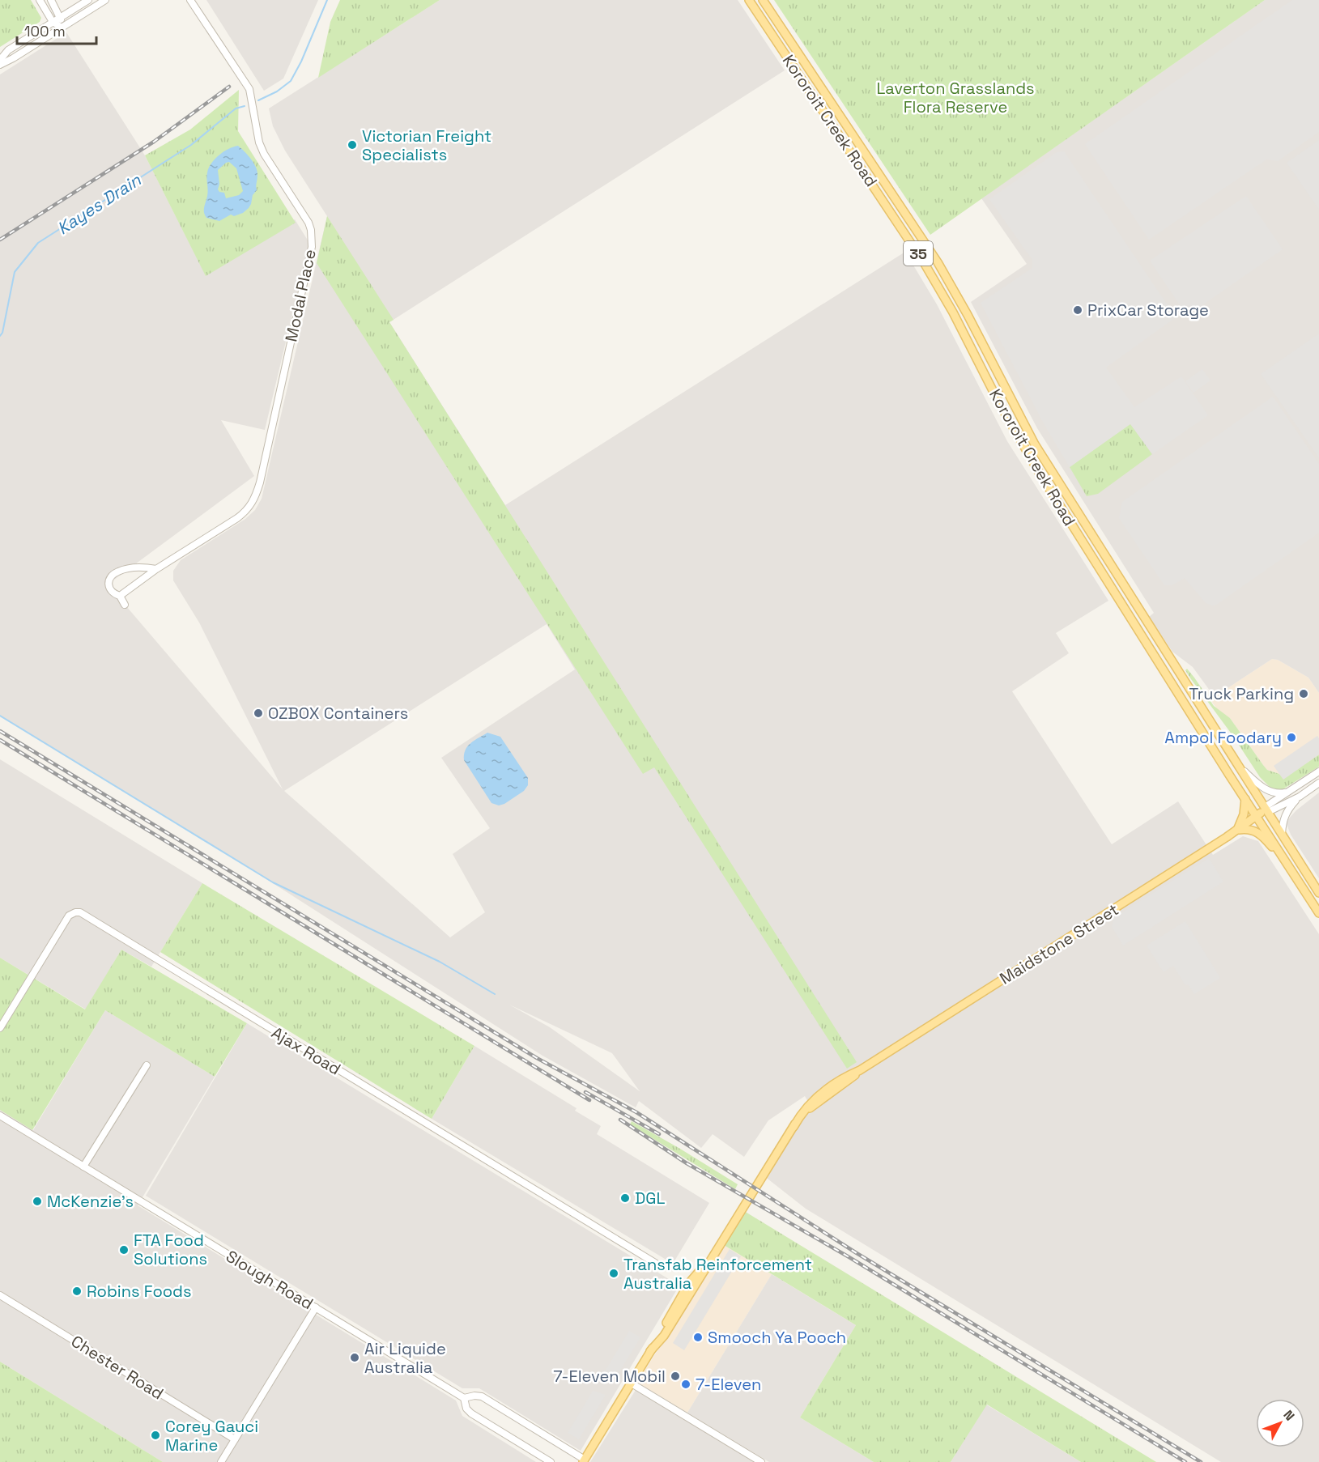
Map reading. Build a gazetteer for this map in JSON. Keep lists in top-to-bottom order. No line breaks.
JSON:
{"streets":{"main road":["Kororoit Creek Road","35","Maidstone Street"],"street":["Modal Place","Ajax Road","Slough Road","Chester Road"]},"crossings":[["Kororoit Creek Road","Maidstone Street"],["Maidstone Street","Slough Road"]],"water":["Kayes Drain"],"parks":["Laverton Grasslands Flora Reserve"],"places":["Victorian Freight Specialists","PrixCar Storage","Truck Parking","OZBOX Containers","Ampol Foodary","DGL","McKenzie's","FTA Food Solutions","Transfab Reinforcement Australia","Robins Foods","Smooch Ya Pooch","Air Liquide Australia","7-Eleven Mobil","7-Eleven","Corey Gauci Marine"],"scale_bar":"100 m","north":"top right"}
